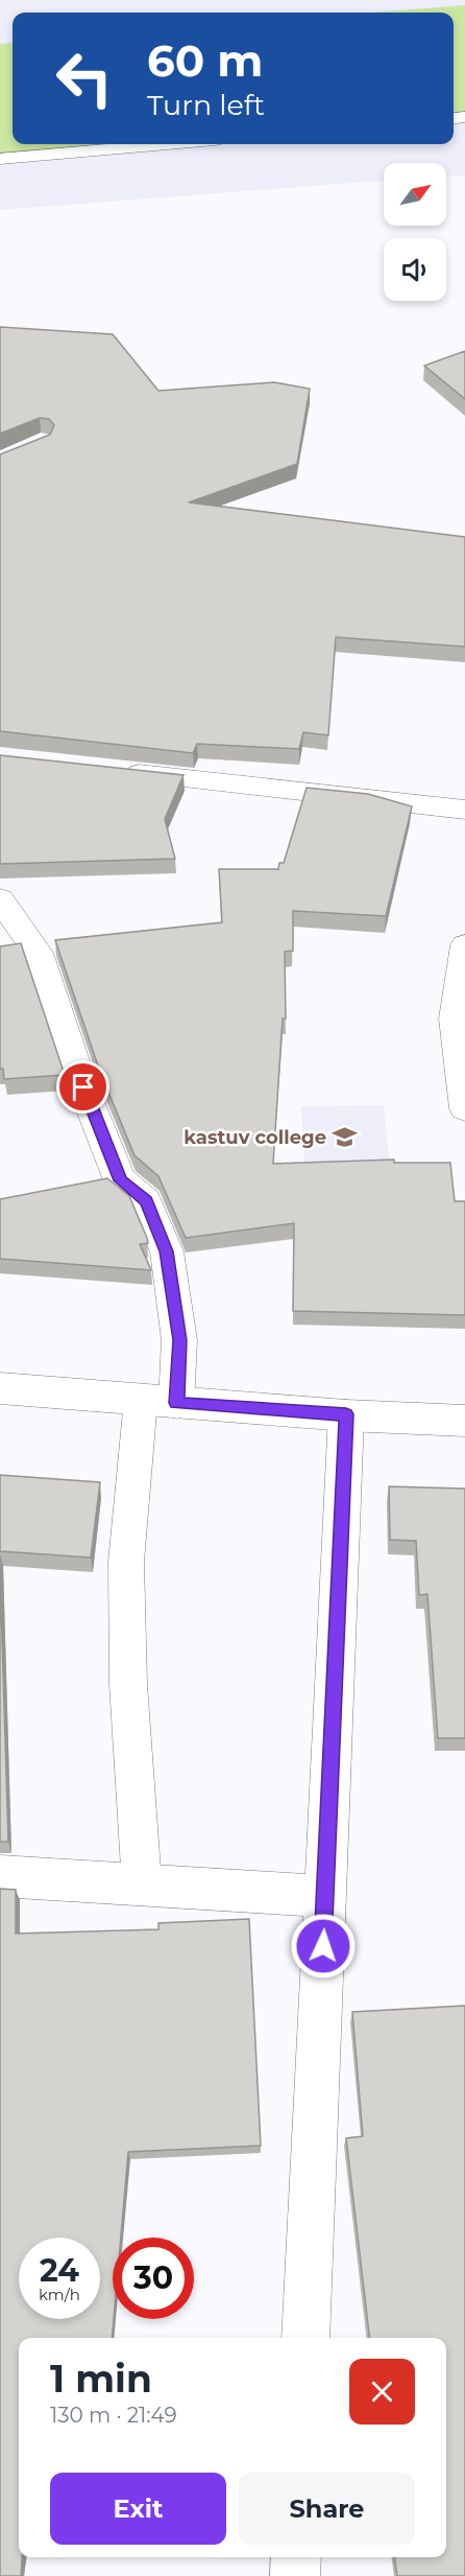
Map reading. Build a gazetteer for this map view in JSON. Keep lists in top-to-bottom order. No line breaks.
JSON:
{"places":{"school or university":["kastuv college"]},"north":"top right","page":{"turn":["60 m","Turn left"],"speed":"24 km/h","limit":"30","heading":["1 min","130 m · 21:49"],"buttons":["Exit","Share"]}}
